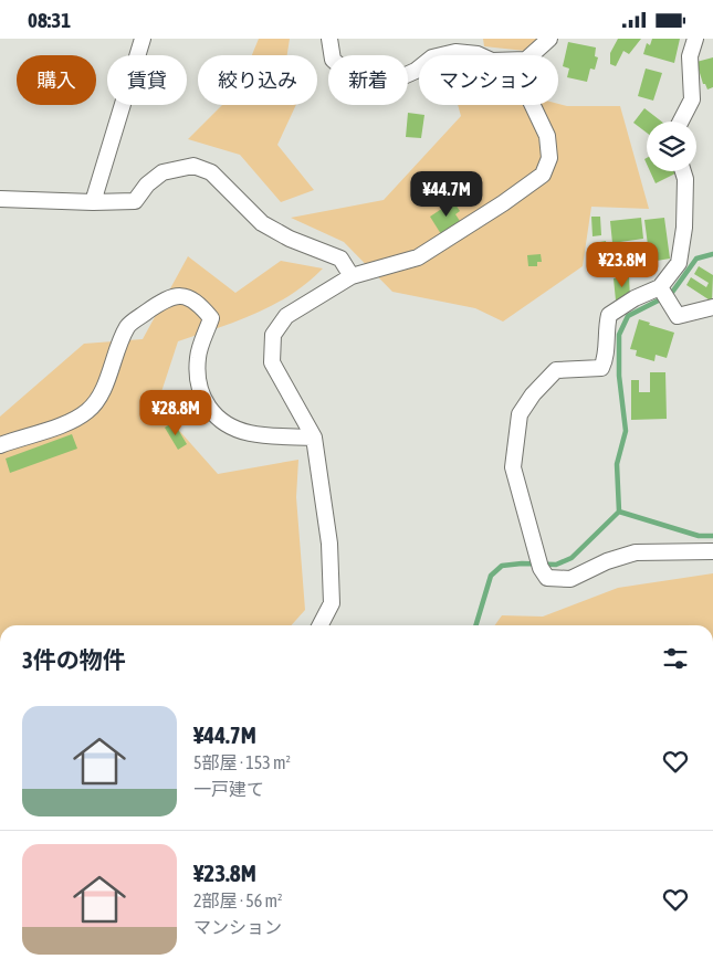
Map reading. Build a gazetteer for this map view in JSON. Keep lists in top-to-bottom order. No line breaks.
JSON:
{"page":{"status":"08:31","chip":["購入","賃貸","絞り込み","新着","マンション"],"price":["¥44.7M","¥23.8M","¥28.8M"],"heading":"3件の物件","list":[{"name":"¥44.7M","note":"5部屋 · 153 m² · 一戸建て"},{"name":"¥23.8M","note":"2部屋 · 56 m² · マンション"}]}}
